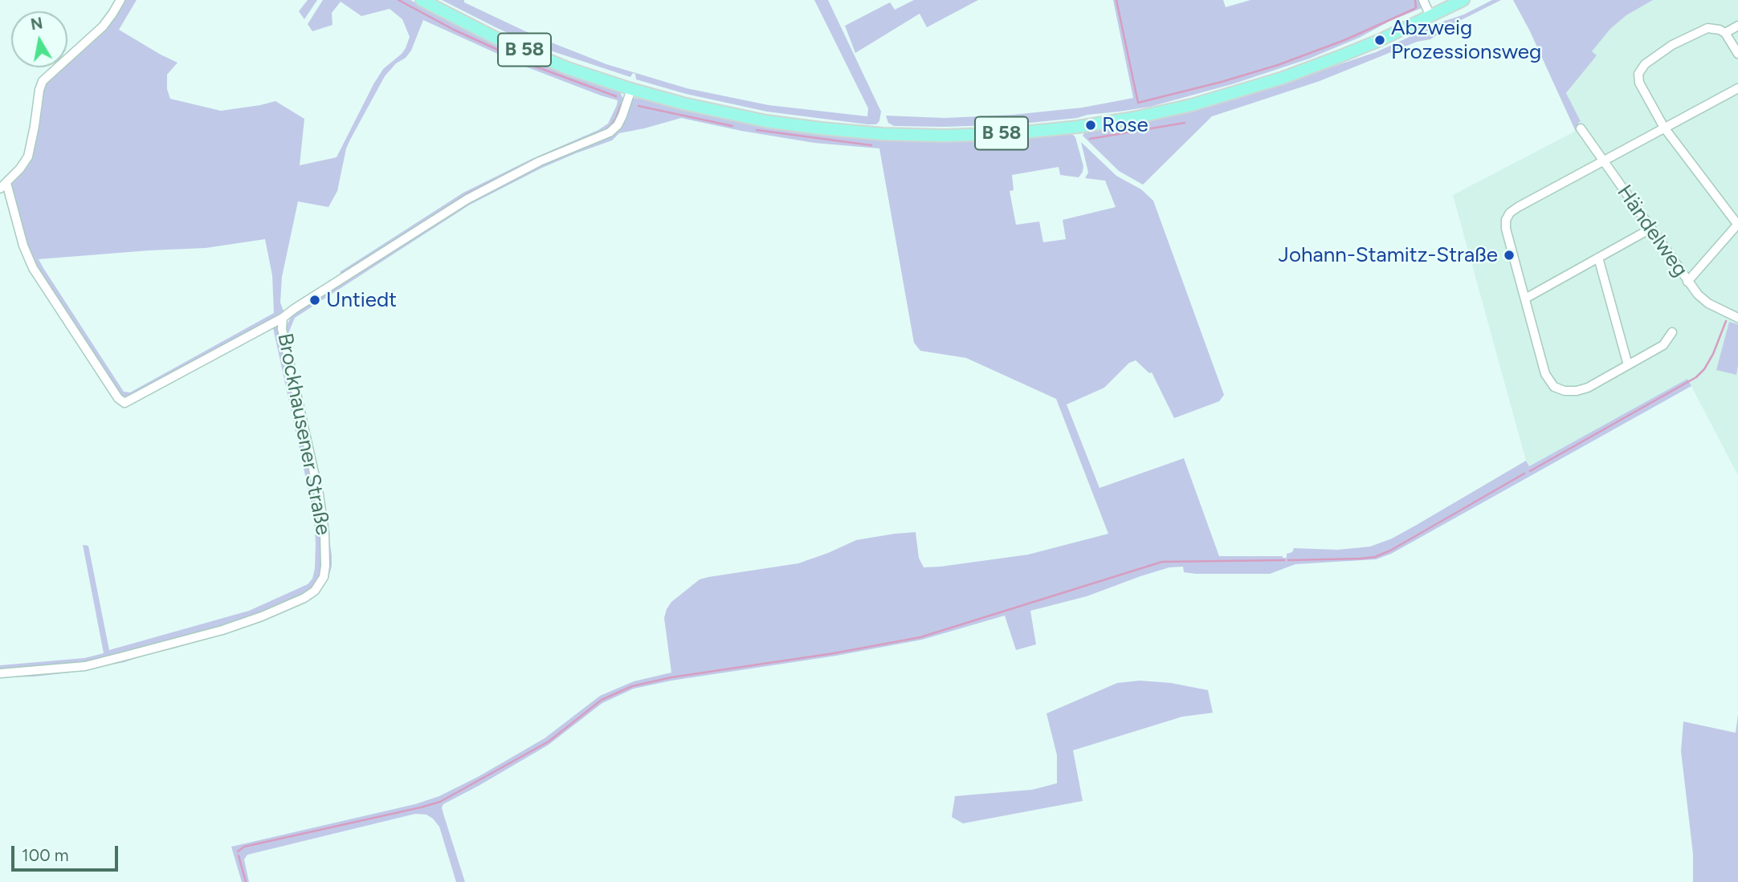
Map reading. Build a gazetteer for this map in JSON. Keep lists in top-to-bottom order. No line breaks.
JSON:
{"streets":{"main road":["B 58"],"street":["Händelweg","Brockhausener Straße"]},"crossings":[["B 58","Brockhausener Straße"]],"places":["Abzweig Prozessionsweg","Rose","Johann-Stamitz-Straße","Untiedt"],"scale_bar":"100 m","north":"top"}
